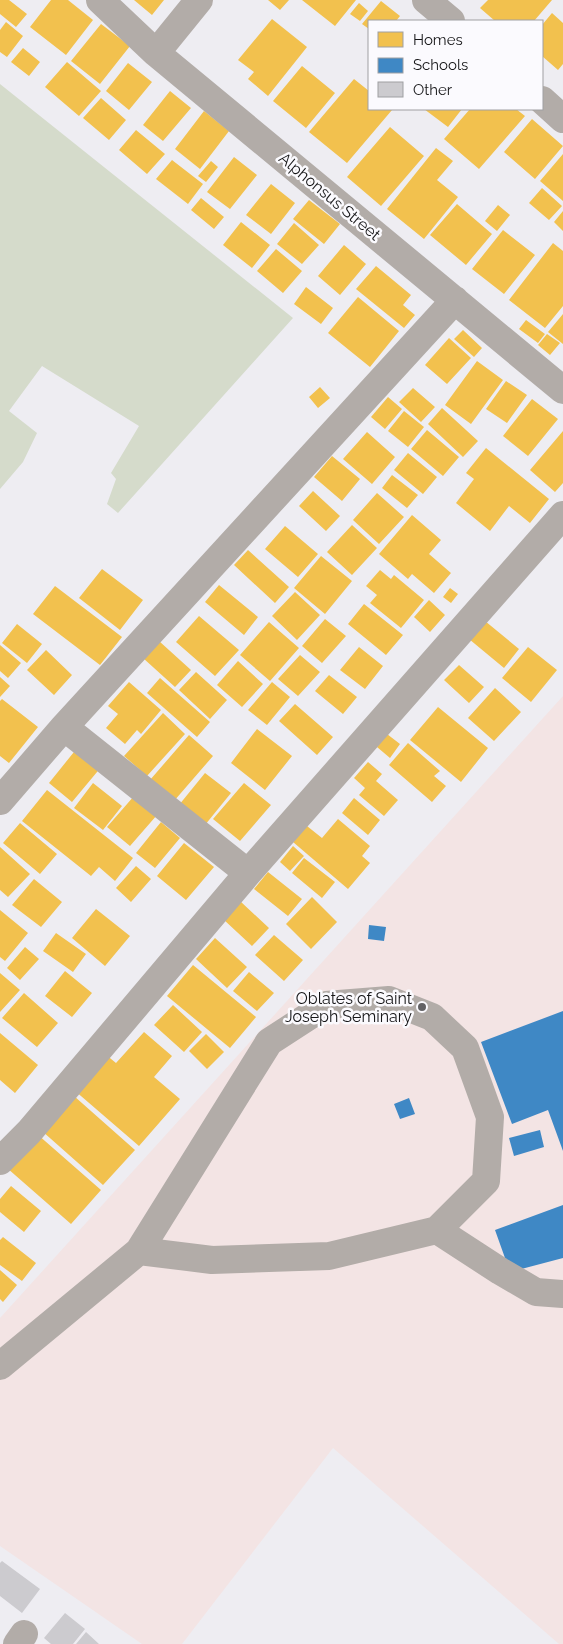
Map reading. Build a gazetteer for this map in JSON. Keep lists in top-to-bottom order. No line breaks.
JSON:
{"streets":{"street":["Alphonsus Street"]},"places":["Oblates of Saint Joseph Seminary"],"legend":["Homes","Schools","Other"]}
